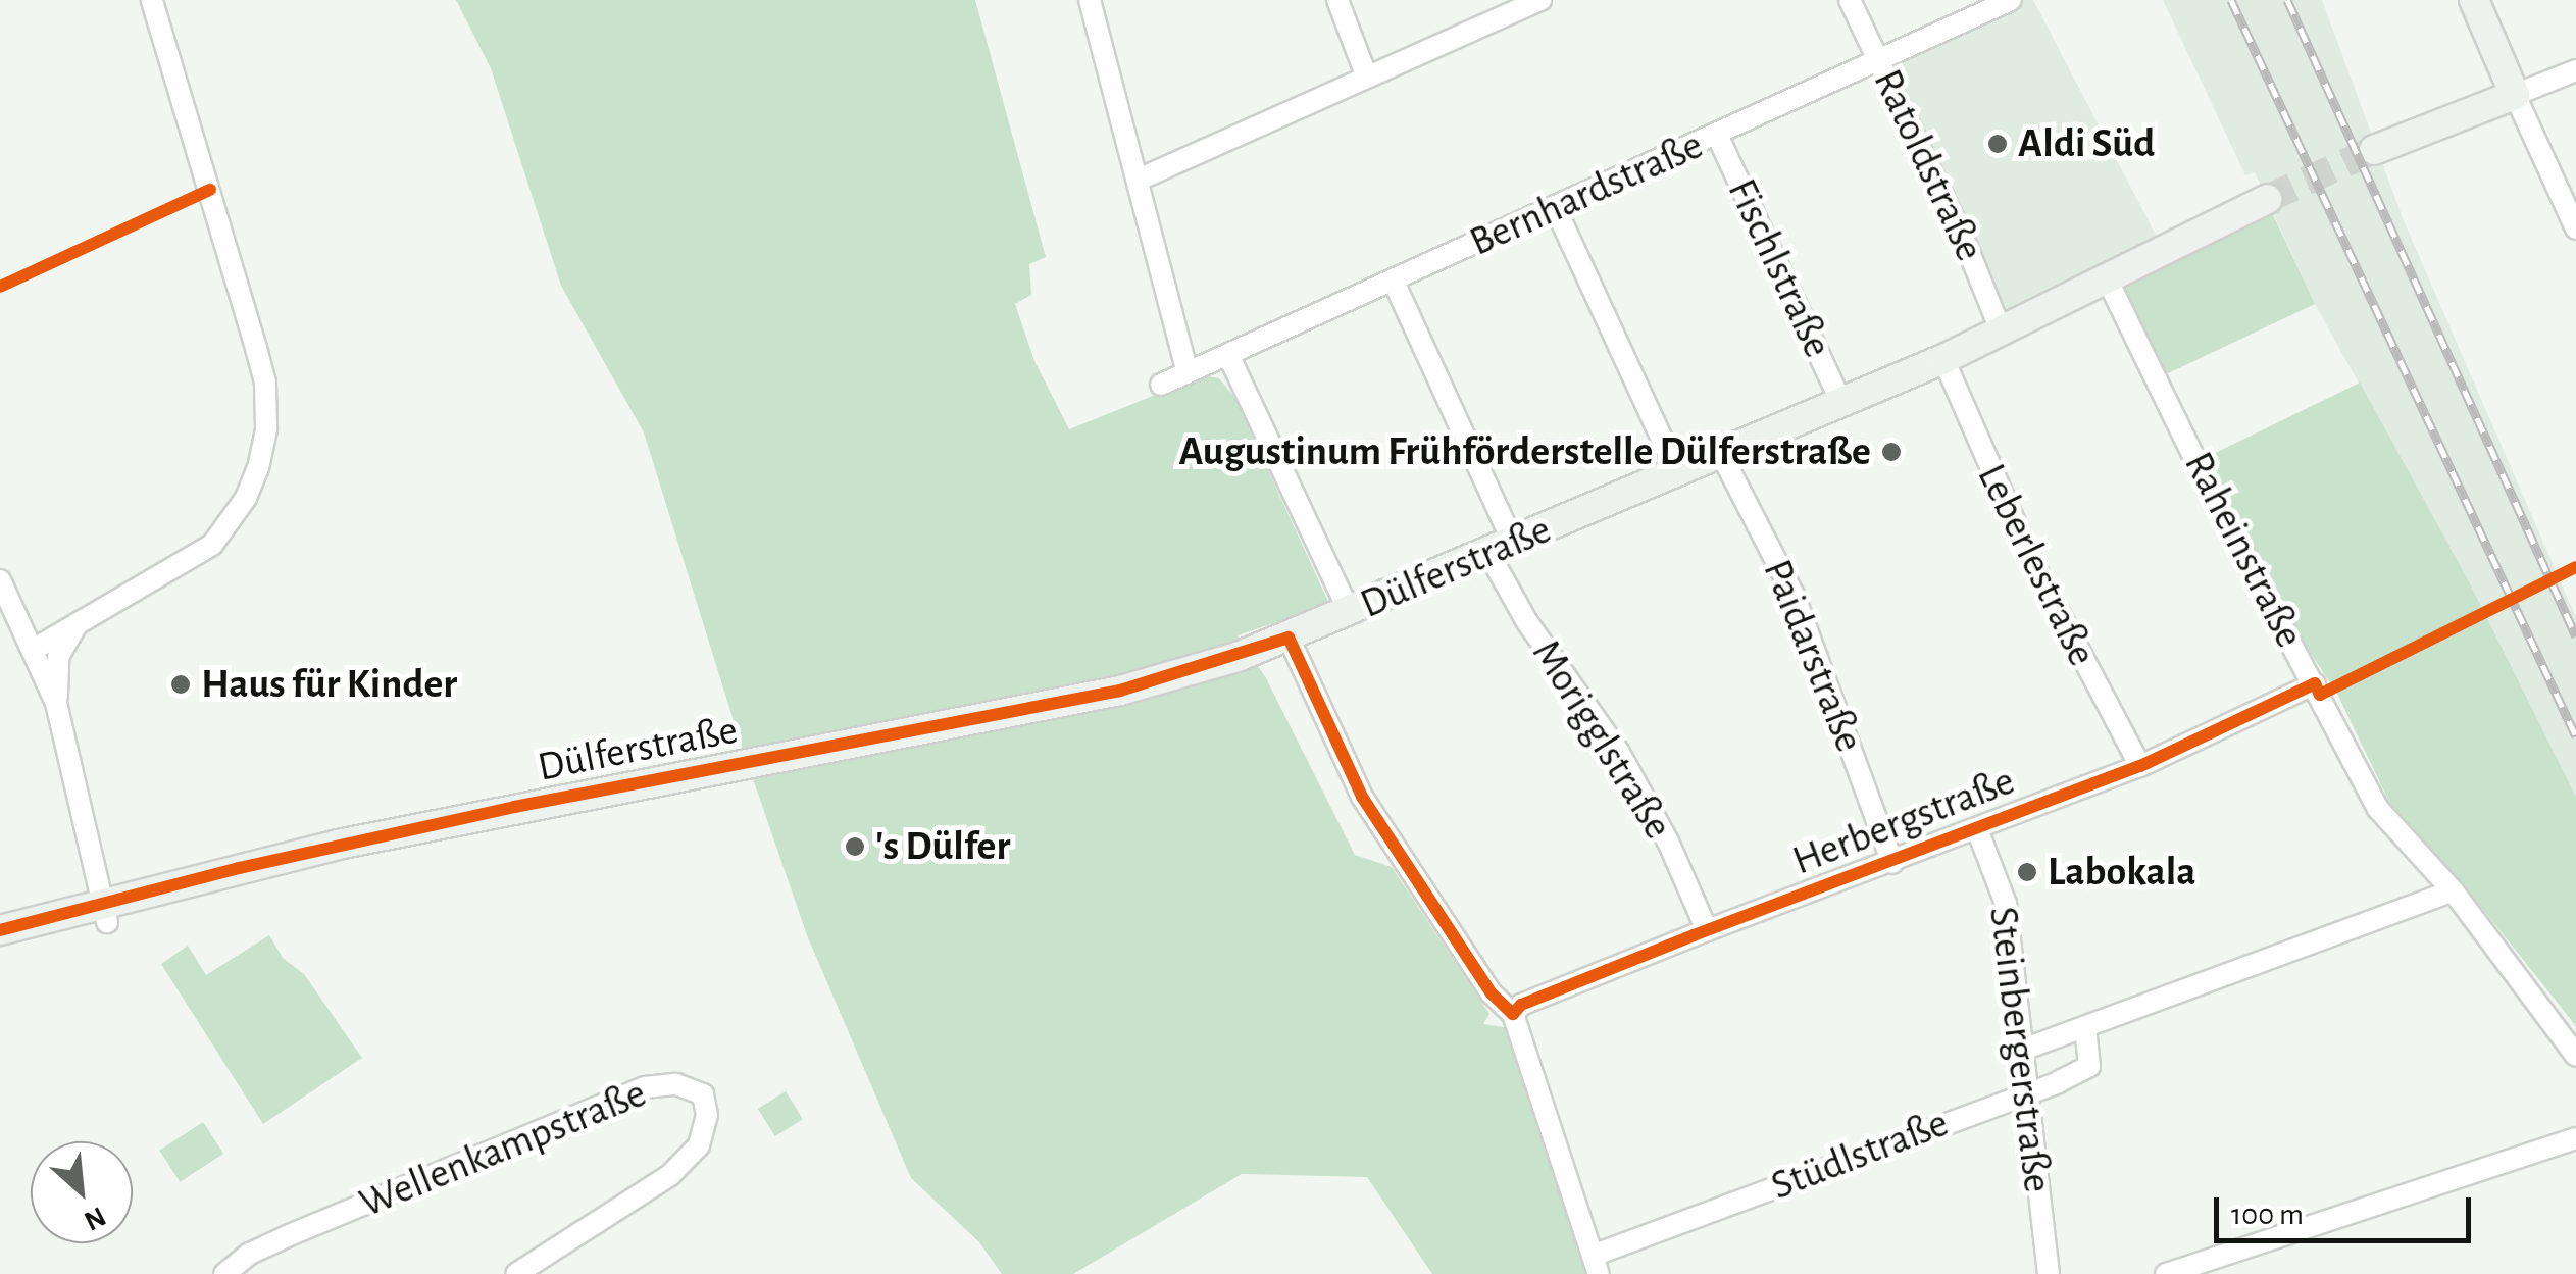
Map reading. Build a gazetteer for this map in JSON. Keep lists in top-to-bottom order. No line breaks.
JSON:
{"streets":{"main road":["Dülferstraße"],"street":["Ratoldstraße","Bernhardstraße","Fischlstraße","Raheinstraße","Leberlestraße","Paidarstraße","Morigglstraße","Herbergstraße","Steinbergerstraße","Wellenkampstraße","Stüdlstraße"]},"crossings":[["Ratoldstraße","Bernhardstraße"],["Ratoldstraße","Dülferstraße"],["Bernhardstraße","Fischlstraße"],["Bernhardstraße","Morigglstraße"],["Fischlstraße","Dülferstraße"],["Raheinstraße","Dülferstraße"],["Raheinstraße","Herbergstraße"],["Leberlestraße","Dülferstraße"],["Leberlestraße","Herbergstraße"],["Dülferstraße","Paidarstraße"],["Dülferstraße","Morigglstraße"],["Paidarstraße","Herbergstraße"],["Morigglstraße","Herbergstraße"],["Herbergstraße","Steinbergerstraße"],["Steinbergerstraße","Stüdlstraße"]],"places":["Aldi Süd","Augustinum Frühförderstelle Dülferstraße","Haus für Kinder","'s Dülfer","Labokala"],"scale_bar":"100 m","north":"bottom right"}
